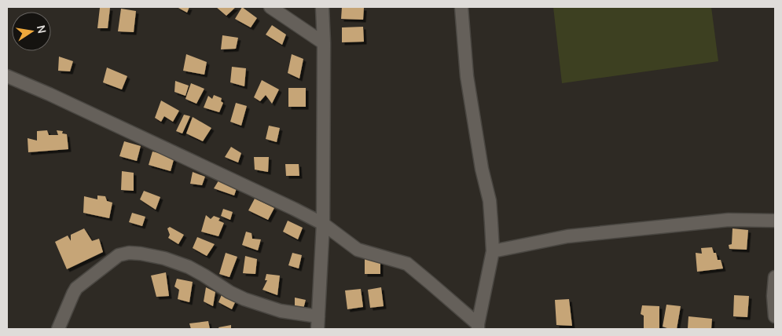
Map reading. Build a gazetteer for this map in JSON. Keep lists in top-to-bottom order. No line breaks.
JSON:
{"north":"right"}
